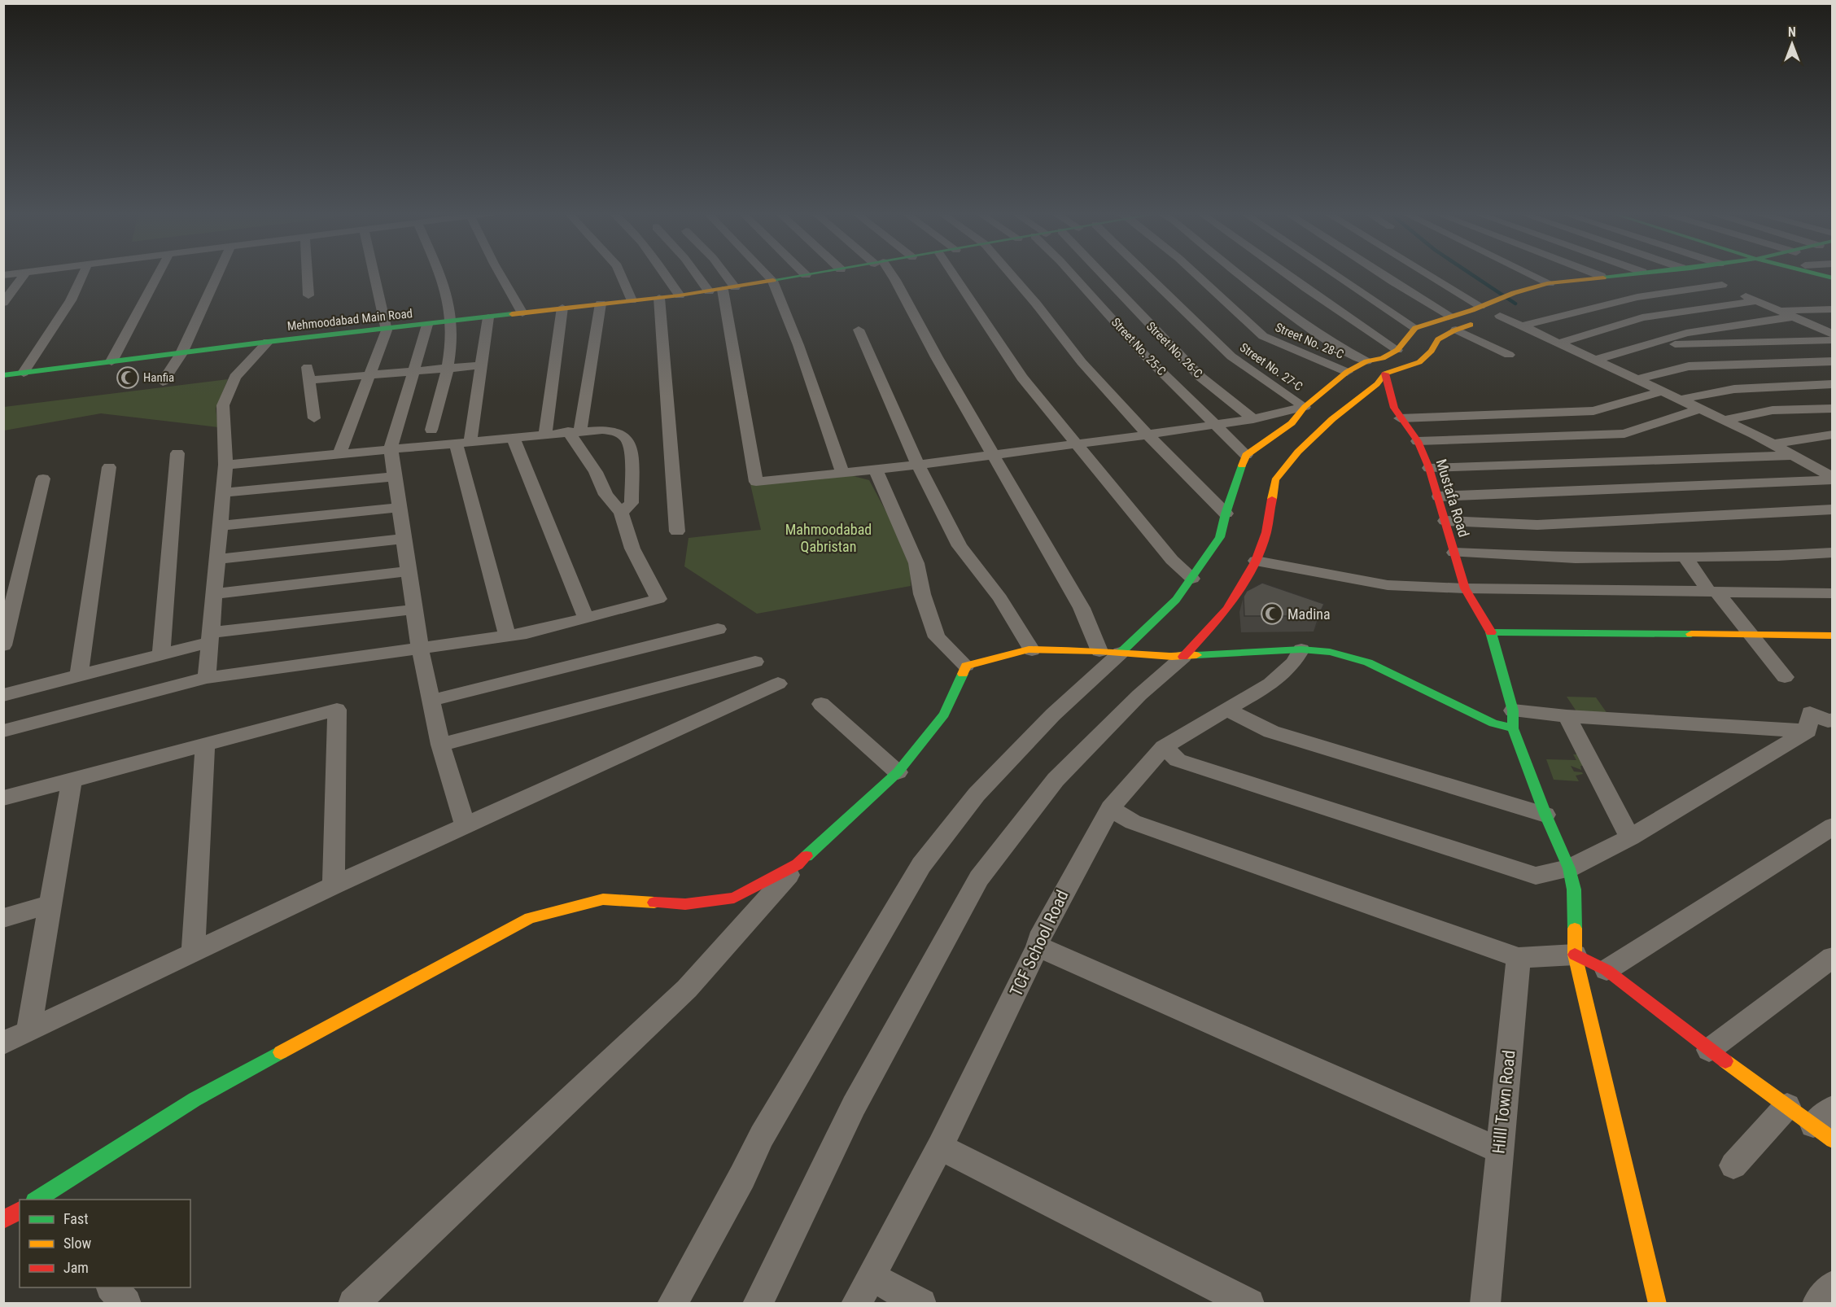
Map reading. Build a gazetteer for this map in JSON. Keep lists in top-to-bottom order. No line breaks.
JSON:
{"streets":{"street":["Mehmoodabad Main Road","Street No. 28-C","Street No. 25-C","Street No. 26-C","Street No. 27-C","Mustafa Road","TCF School Road","Hilll Town Road"]},"parks":["Mahmoodabad Qabristan"],"places":{"mosque":["Hanfia","Madina"]},"legend":["Fast","Slow","Jam"],"north":"top"}
